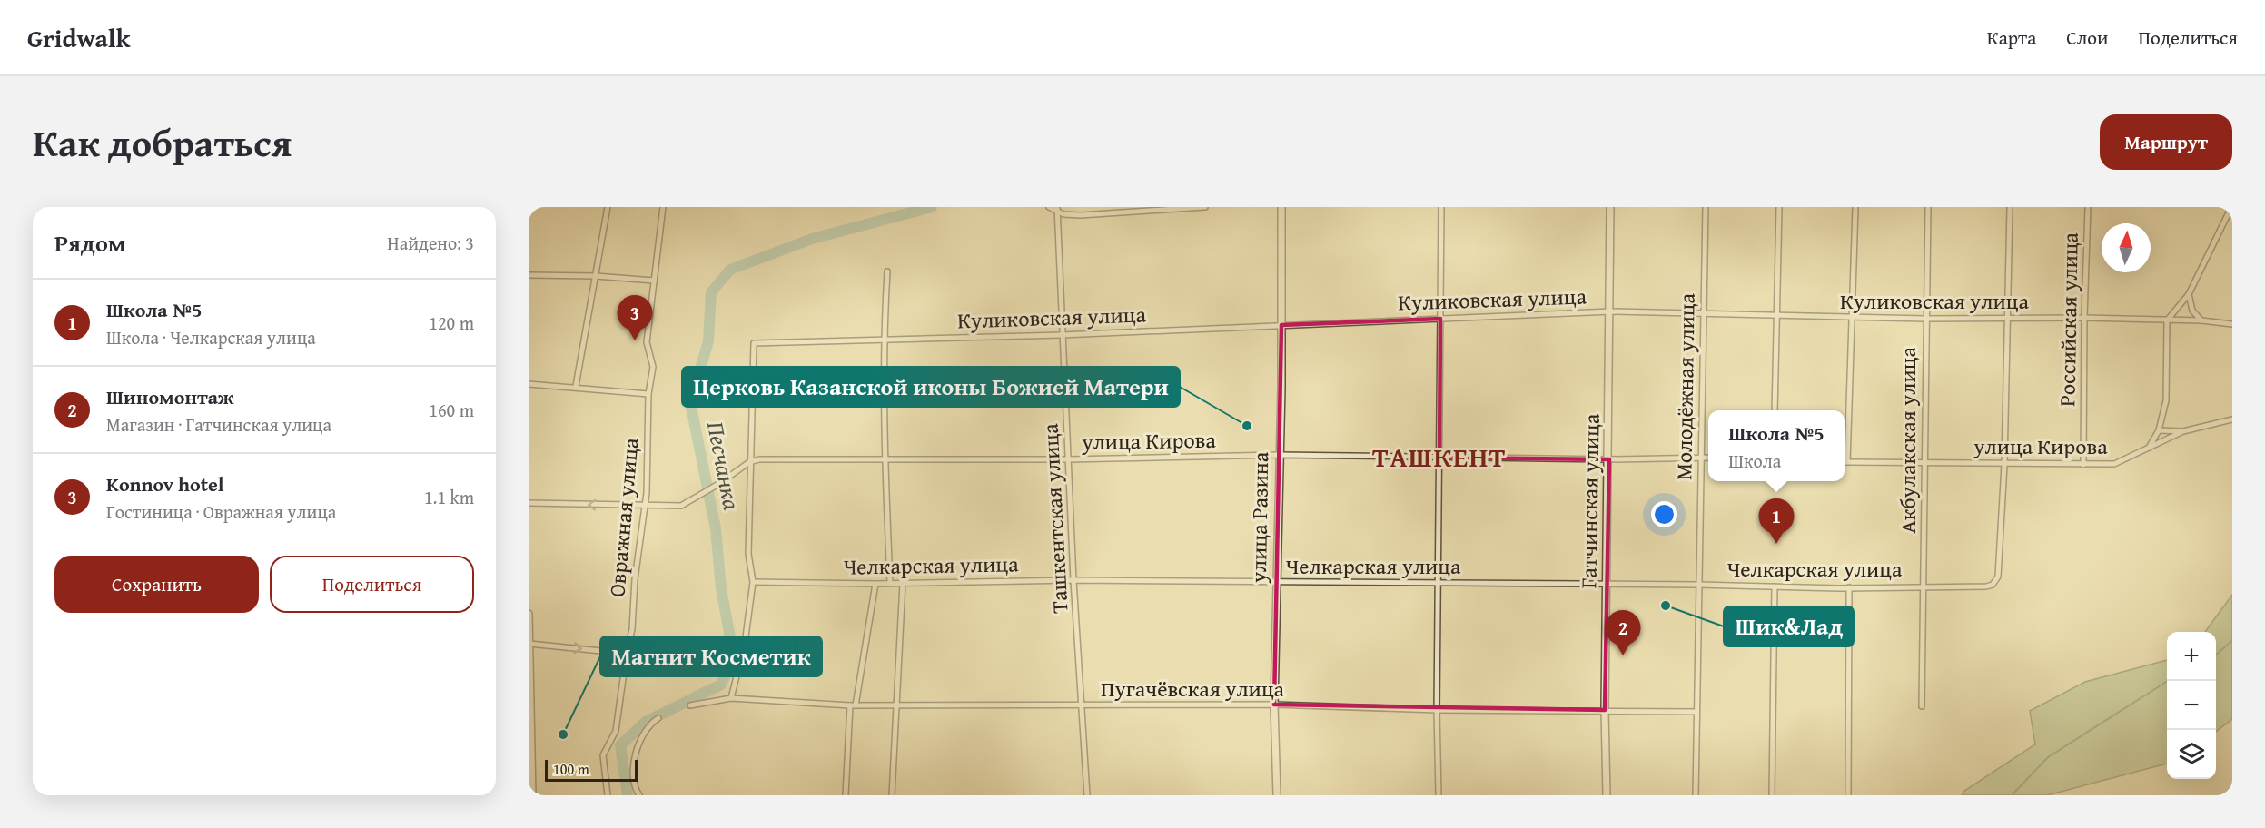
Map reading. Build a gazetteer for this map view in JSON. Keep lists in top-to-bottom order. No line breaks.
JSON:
{"streets":{"street":["Куликовская улица","Российская улица","Молодёжная улица","Акбулакская улица","улица Кирова","Гатчинская улица","Овражная улица","улица Разина","Ташкентская улица","Челкарская улица","Пугачёвская улица"]},"crossings":[["Куликовская улица","Российская улица"],["Куликовская улица","Молодёжная улица"],["Куликовская улица","Акбулакская улица"],["Куликовская улица","улица Кирова"],["Куликовская улица","Гатчинская улица"],["Куликовская улица","улица Разина"],["Куликовская улица","Ташкентская улица"],["Российская улица","улица Кирова"],["Молодёжная улица","улица Кирова"],["Молодёжная улица","Челкарская улица"],["Молодёжная улица","Пугачёвская улица"],["Акбулакская улица","улица Кирова"],["Акбулакская улица","Челкарская улица"],["улица Кирова","Гатчинская улица"],["улица Кирова","улица Разина"],["улица Кирова","Ташкентская улица"],["улица Кирова","Челкарская улица"],["Гатчинская улица","Челкарская улица"],["Гатчинская улица","Пугачёвская улица"],["улица Разина","Челкарская улица"],["улица Разина","Пугачёвская улица"],["Ташкентская улица","Челкарская улица"],["Ташкентская улица","Пугачёвская улица"]],"districts":["ТАШКЕНТ"],"water":["Песчанка"],"places":["Церковь Казанской иконы Божией Матери","Шик&Лад","Магнит Косметик"],"scale_bar":"100 m","north":"top","page":{"header":"Gridwalk","nav":["Карта","Слои","Поделиться"],"title":"Как добраться","buttons":["Маршрут",["Сохранить","Поделиться"]],"heading":["Рядом","Найдено: 3"],"list":[{"mark":"1","name":"Школа №5","note":"Школа · Челкарская улица","value":"120 m"},{"mark":"2","name":"Шиномонтаж","note":"Магазин · Гатчинская улица","value":"160 m"},{"mark":"3","name":"Konnov hotel","note":"Гостиница · Овражная улица","value":"1.1 km"}],"pins":["3","1","2"],"popup":["Школа №5","Школа"],"map_buttons":["+","−"],"scale":"100 m"}}
